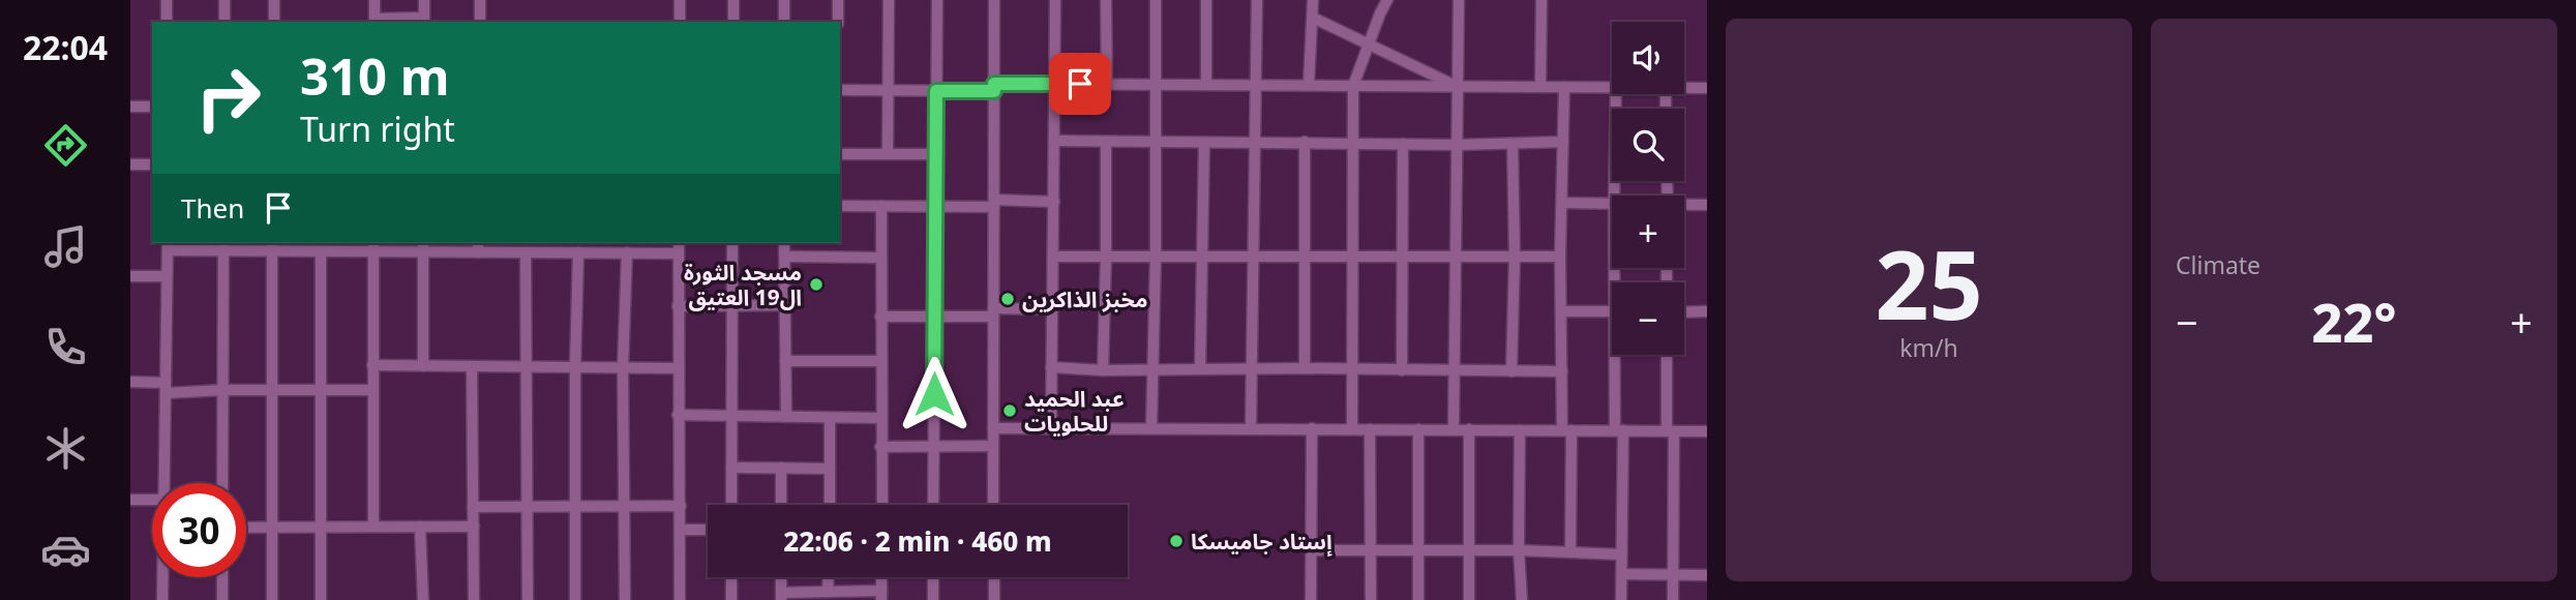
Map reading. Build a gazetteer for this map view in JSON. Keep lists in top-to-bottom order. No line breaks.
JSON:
{"places":["مسجد الثورة ال19 العتيق","مخبز الذاكرين","عبد الحميد للحلويات","إستاد جاميسكا"],"page":{"tabs":"22:04","tile":[["25","km/h"],"Climate"],"map_buttons":["+","−"],"turn":["310 m","Turn right"],"then":"Then","heat":["−","22°","+"],"limit":"30","trip":"22:06 · 2 min · 460 m"}}
